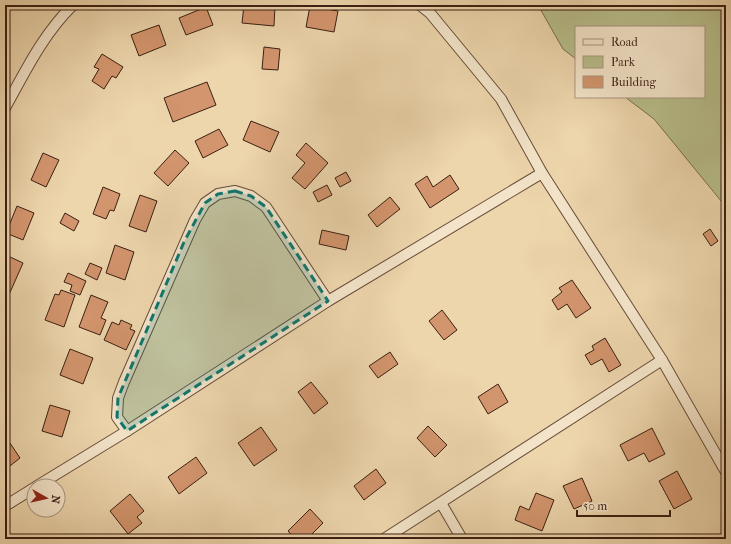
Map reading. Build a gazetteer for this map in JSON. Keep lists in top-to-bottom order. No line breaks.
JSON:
{"legend":["Road","Park","Building"],"scale_bar":"50 m","north":"right"}
